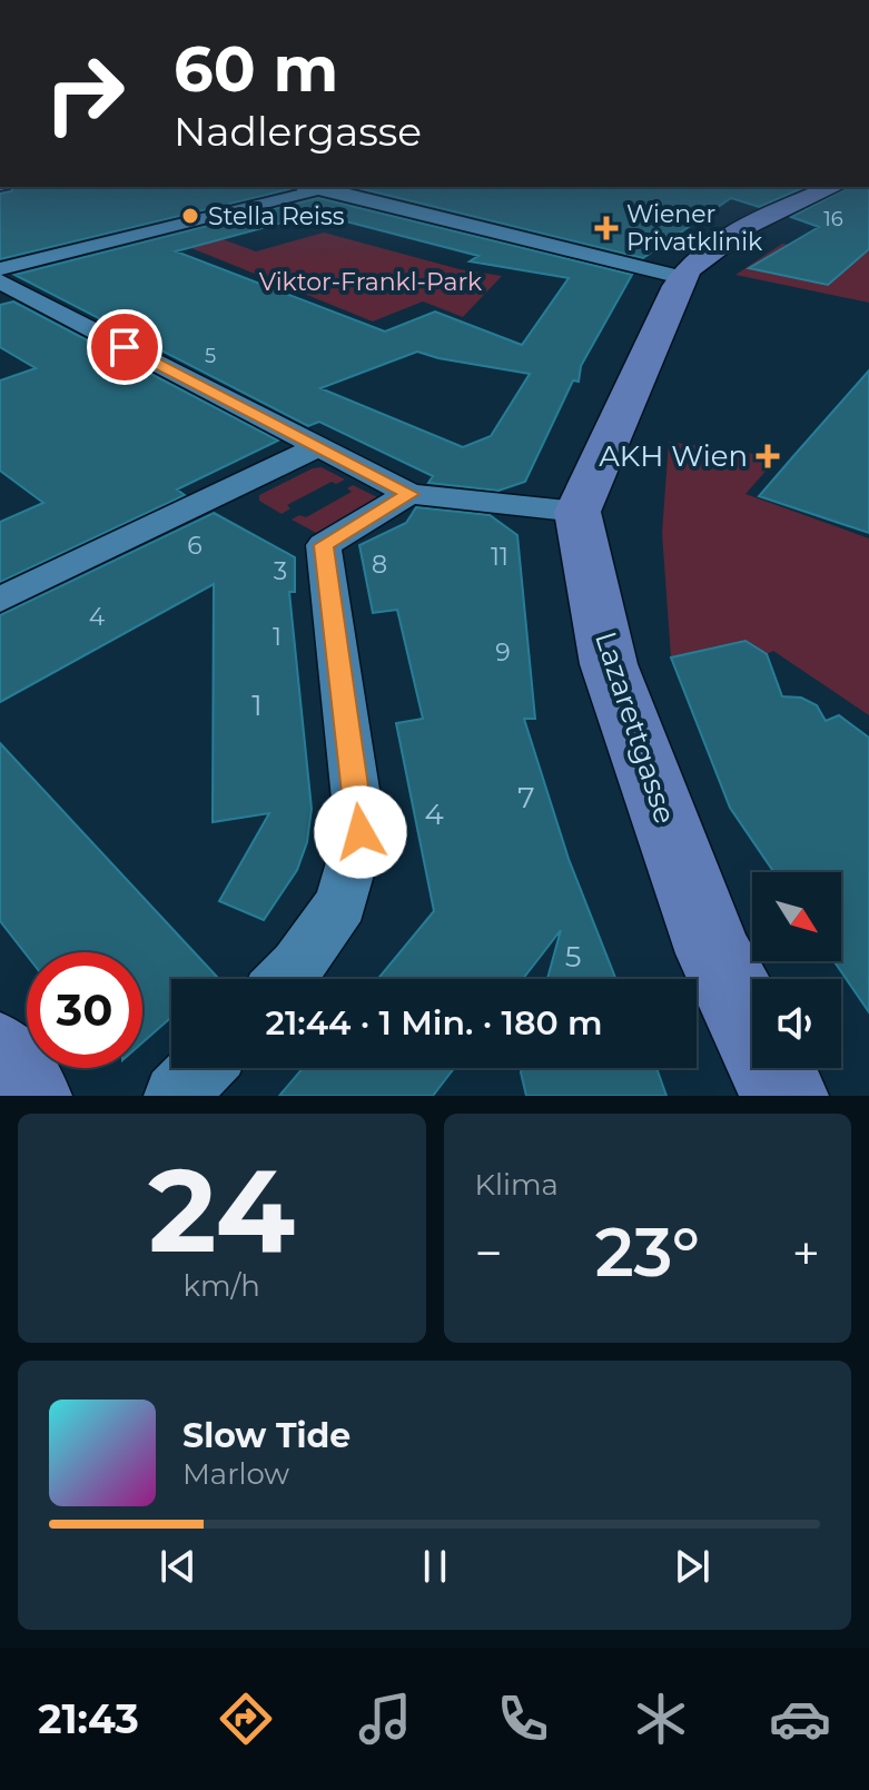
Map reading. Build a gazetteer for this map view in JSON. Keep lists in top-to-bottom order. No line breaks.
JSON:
{"streets":{"main road":["Lazarettgasse"]},"parks":["Viktor-Frankl-Park"],"places":{"other":["Stella Reiss"],"health":["Wiener Privatklinik","AKH Wien"]},"house_numbers":["16","5","6","11","8","3","4","1","9","1","7","4","5"],"north":"bottom right","page":{"turn":["60 m","Nadlergasse"],"limit":"30","trip":"21:44 · 1 Min. · 180 m","tile":[["24","km/h"],"Klima"],"heat":["−","23°","+"],"song":["Slow Tide","Marlow"],"tabs":"21:43"}}
